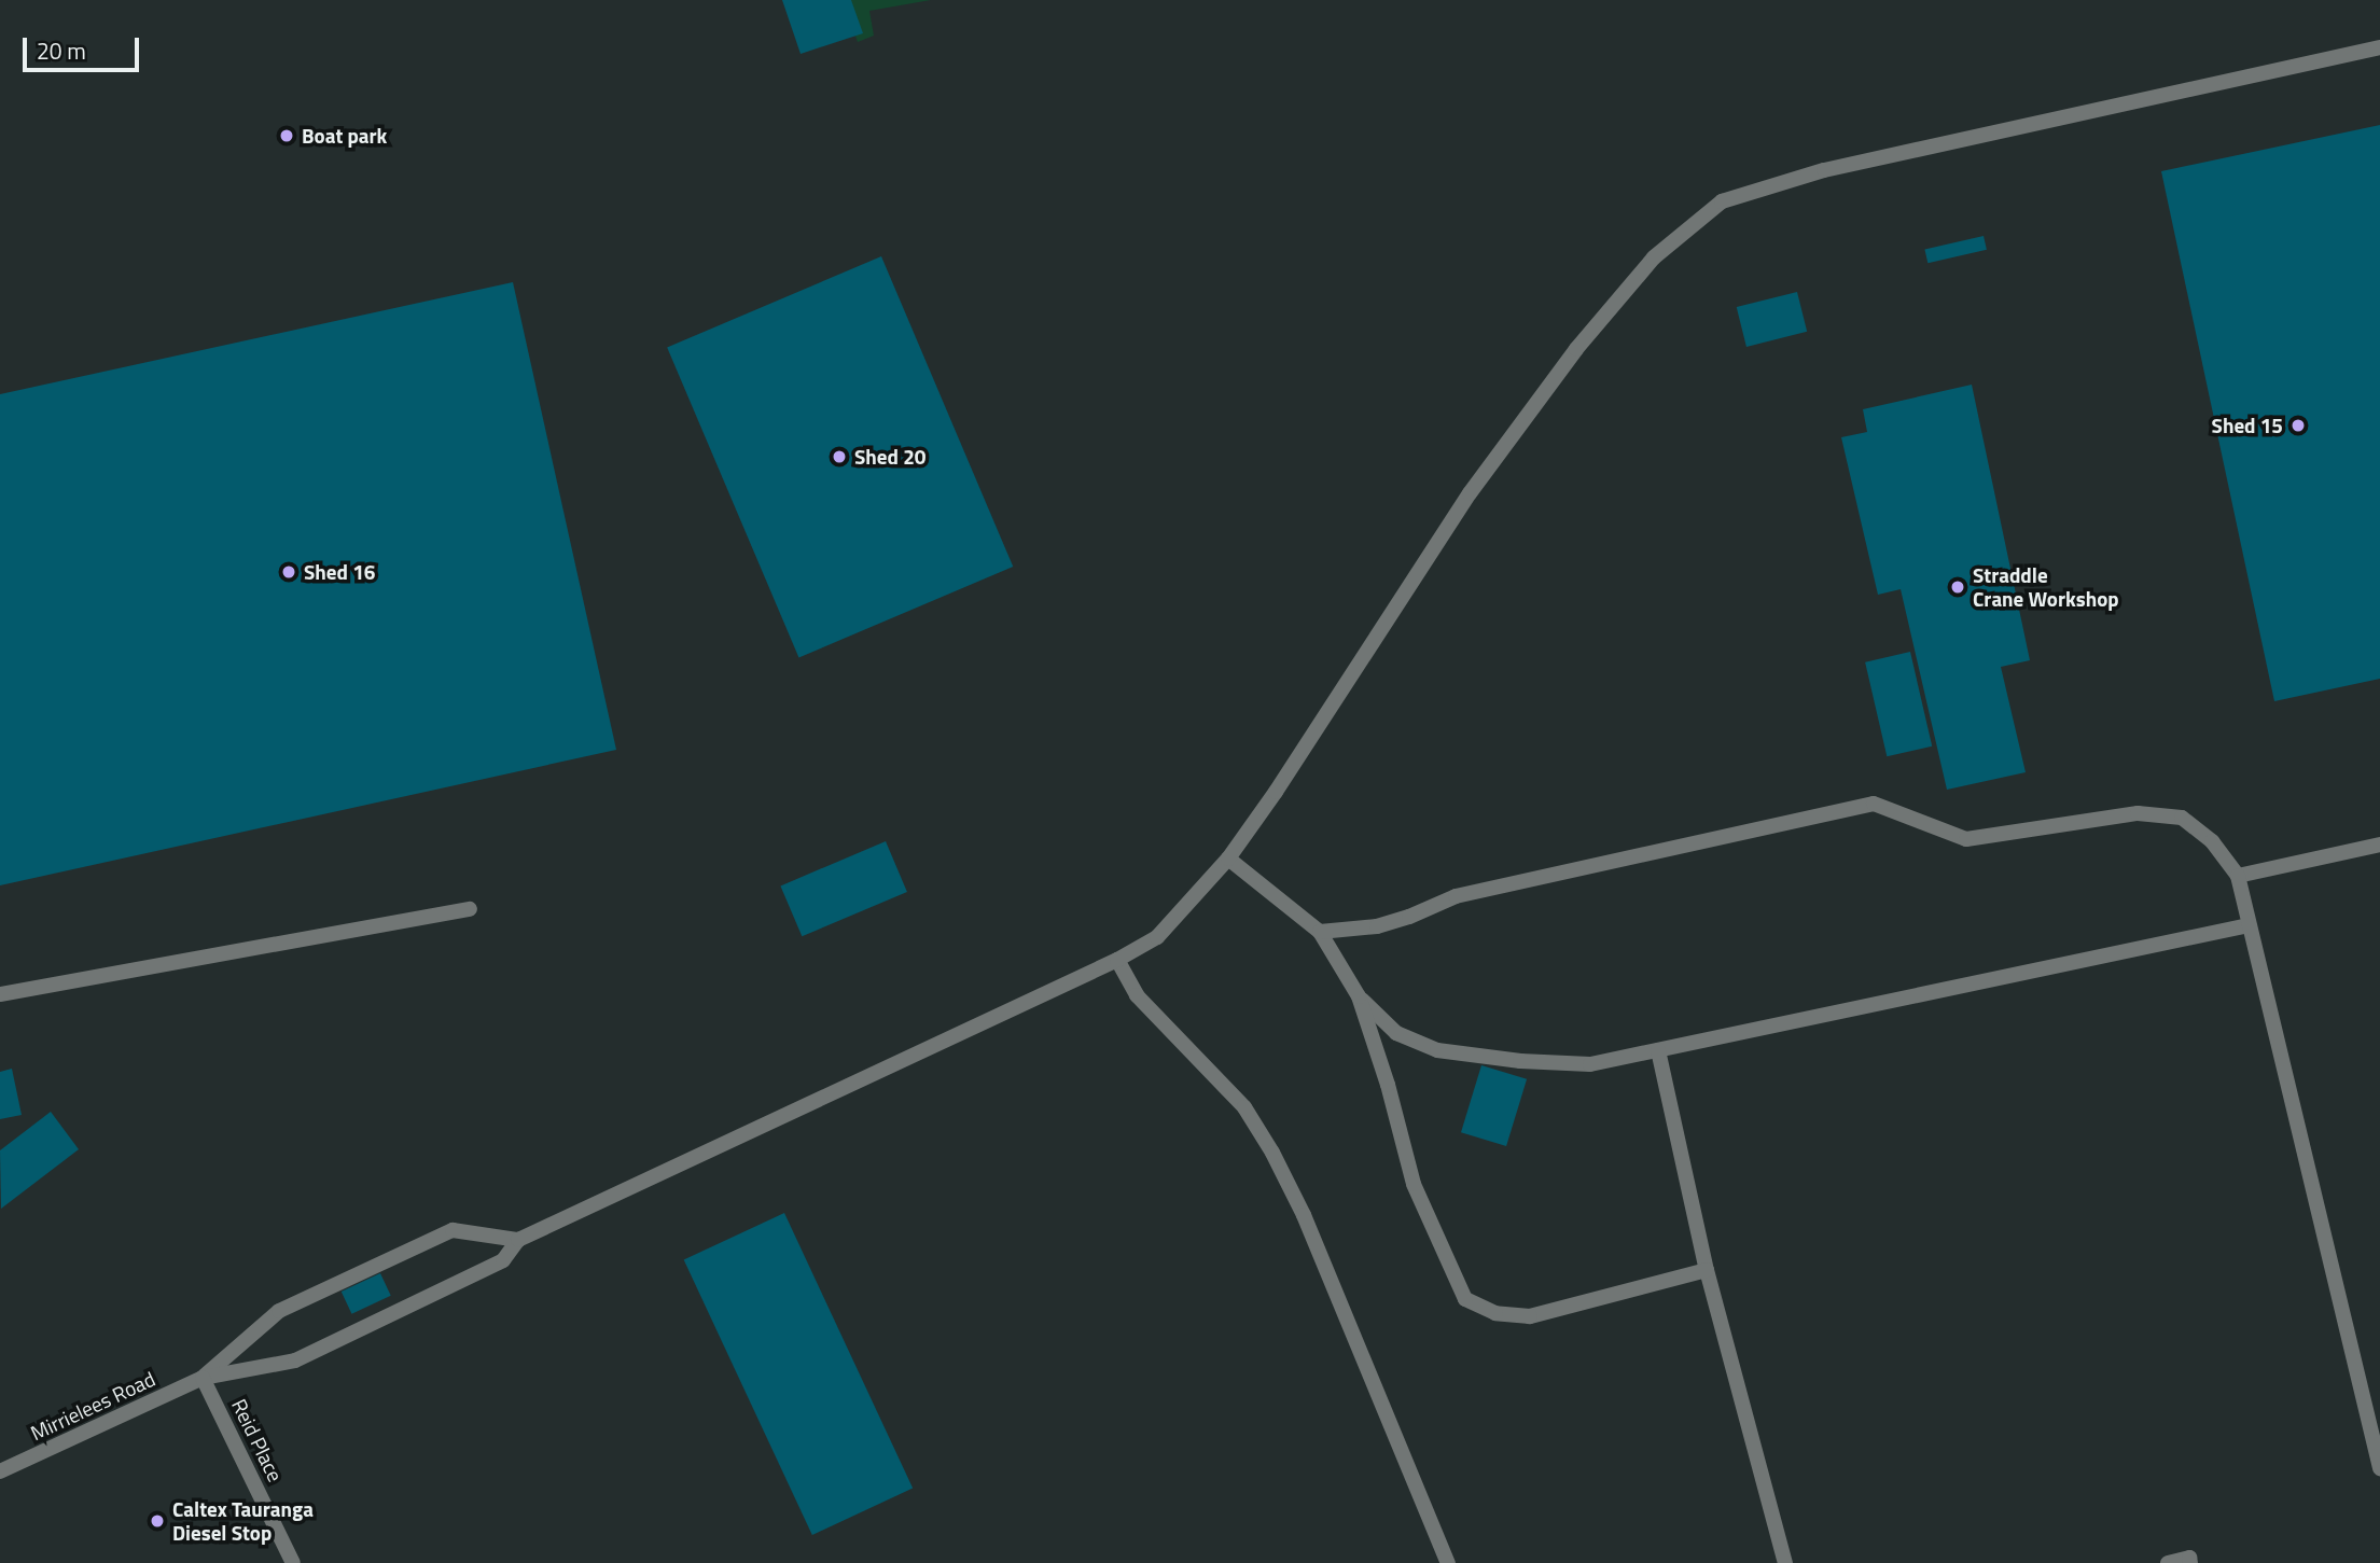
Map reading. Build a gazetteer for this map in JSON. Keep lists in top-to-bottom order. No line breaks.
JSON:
{"streets":{"street":["Mirrielees Road","Reid Place"]},"crossings":[["Mirrielees Road","Reid Place"]],"places":["Boat park","Shed 15","Shed 20","Shed 16","Straddle Crane Workshop","Caltex Tauranga Diesel Stop"],"scale_bar":"20 m"}
